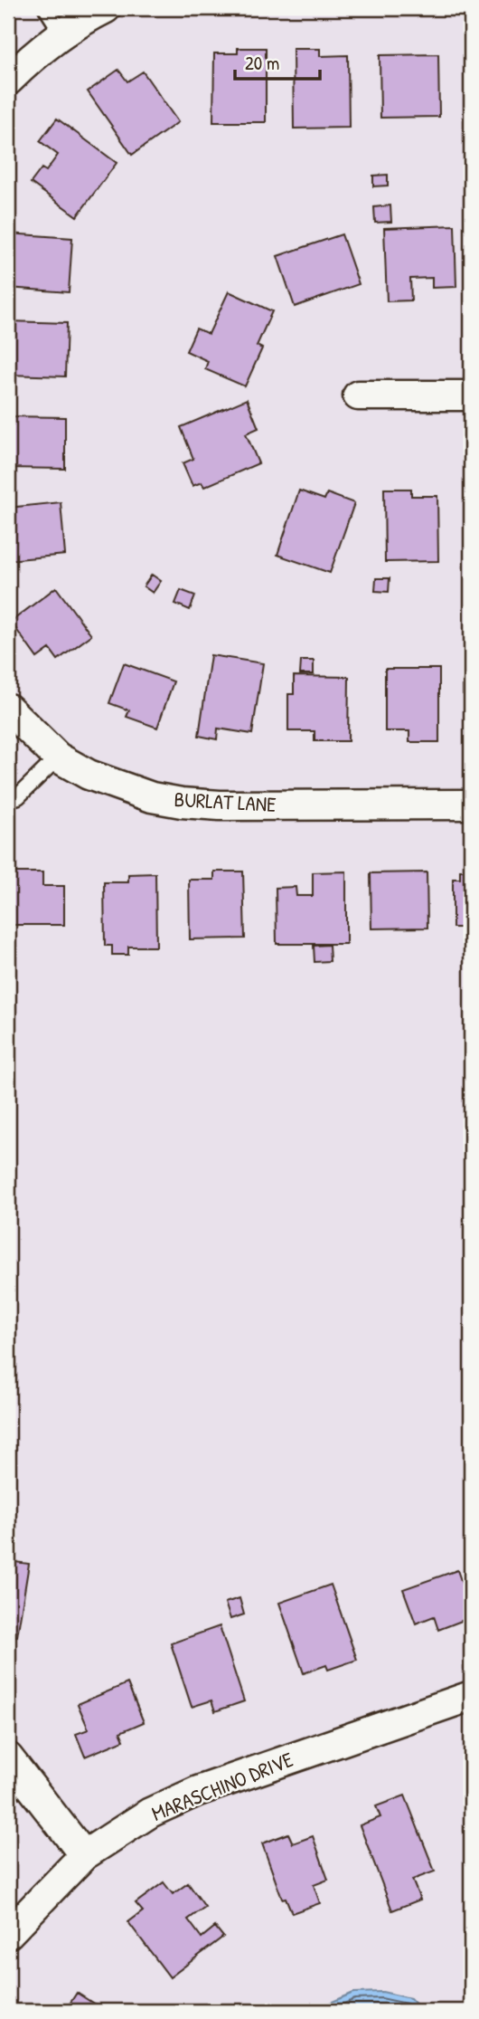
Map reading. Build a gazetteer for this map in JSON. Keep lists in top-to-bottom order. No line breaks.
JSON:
{"streets":{"street":["BURLAT LANE","MARASCHINO DRIVE"]},"scale_bar":"20 m"}
